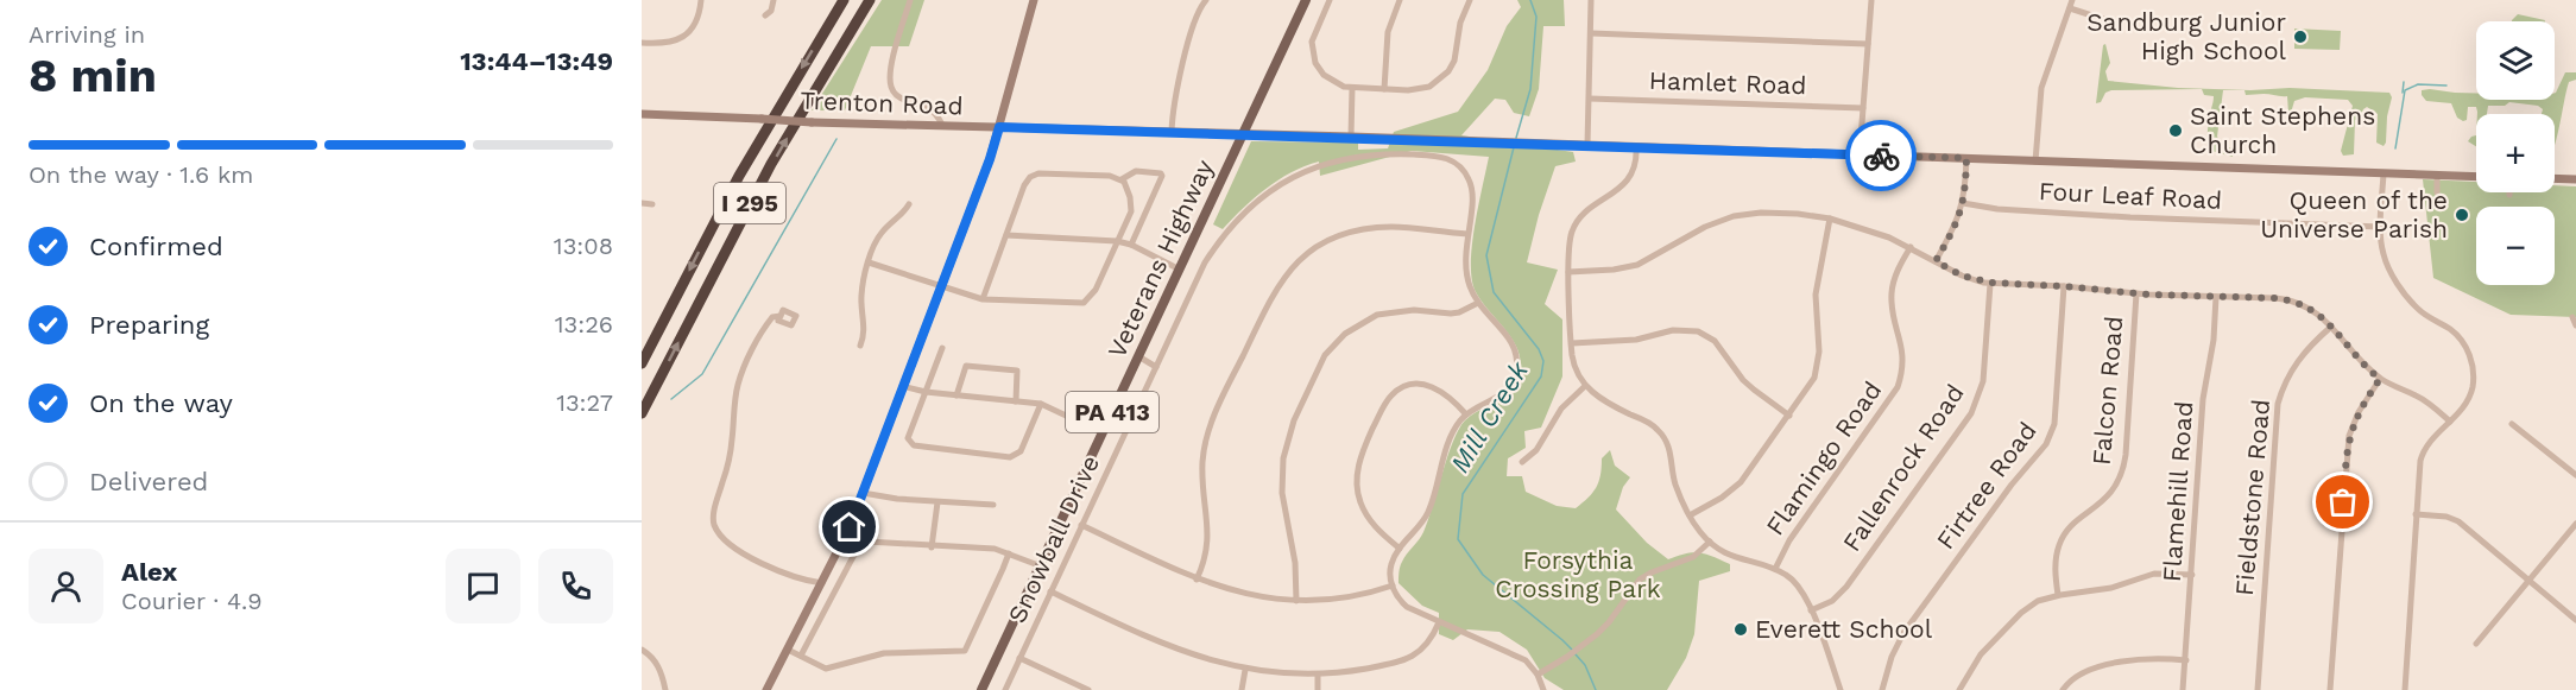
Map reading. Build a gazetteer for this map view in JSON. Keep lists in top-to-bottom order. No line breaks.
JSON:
{"streets":{"highway":["I 295"],"main road":["Trenton Road","Veterans Highway","PA 413"],"street":["Hamlet Road","Four Leaf Road","Falcon Road","Flamingo Road","Fallenrock Road","Firtree Road","Flamehill Road","Fieldstone Road","Snowball Drive"]},"crossings":[["Trenton Road","Veterans Highway"]],"water":["Mill Creek"],"parks":["Forsythia Crossing Park"],"places":["Sandburg Junior High School","Saint Stephens Church","Queen of the Universe Parish","Everett School"],"page":{"heading":["8 min","Arriving in","13:44–13:49"],"panel":["Alex","Courier · 4.9"],"map_buttons":["+","−"],"bar":"On the way · 1.6 km","list":[["Confirmed","13:08"],["Preparing","13:26"],["On the way","13:27"],"Delivered"]}}
